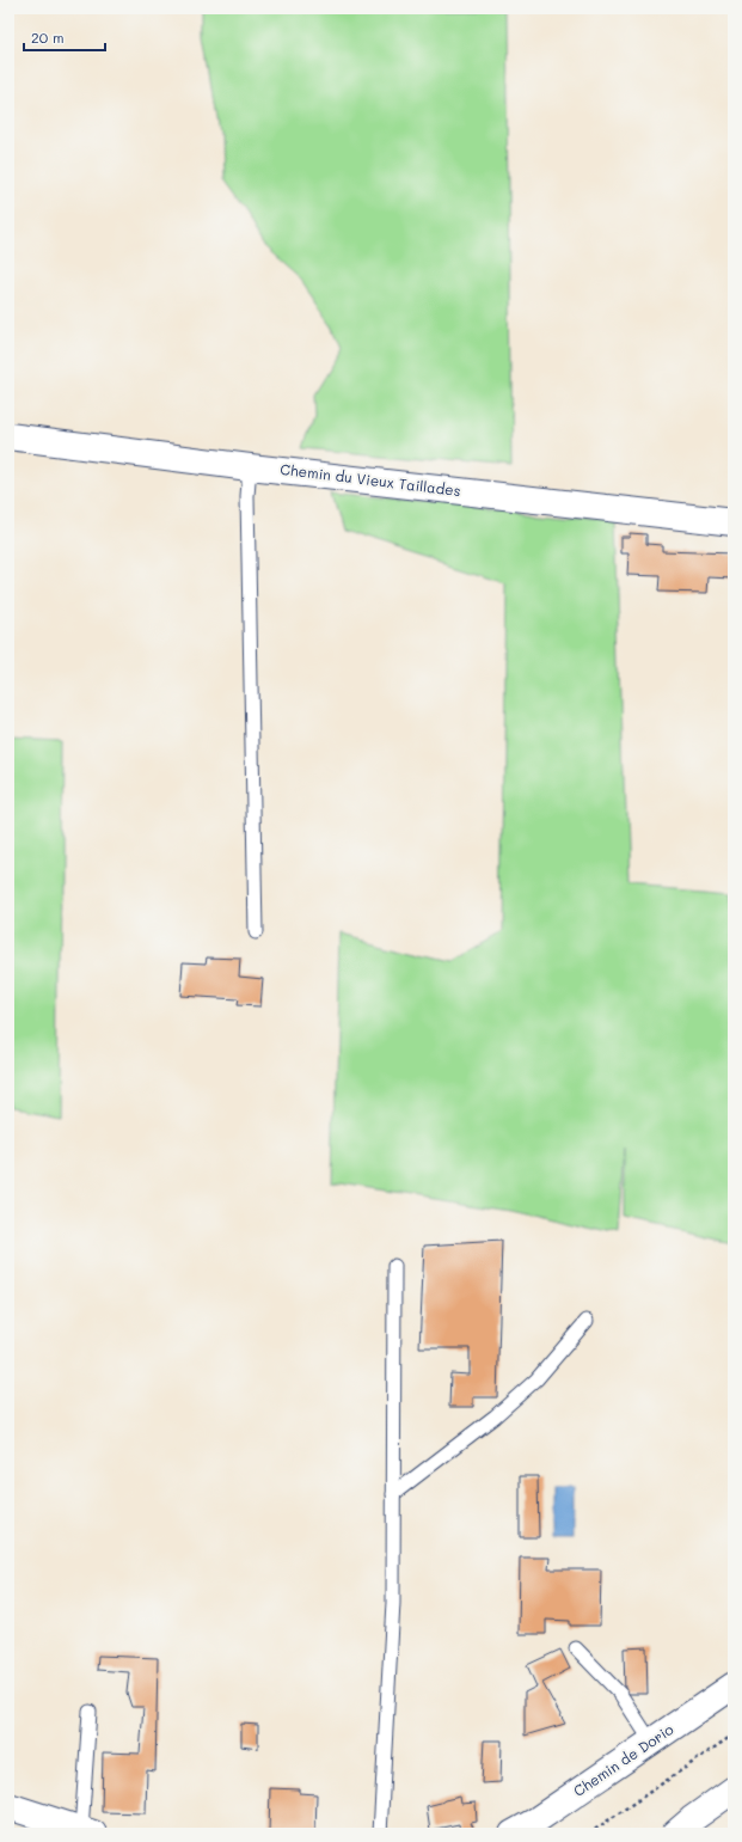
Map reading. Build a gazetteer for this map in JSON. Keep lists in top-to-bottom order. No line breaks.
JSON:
{"streets":{"street":["Chemin du Vieux Taillades","Chemin de Dorio"]},"scale_bar":"20 m"}
